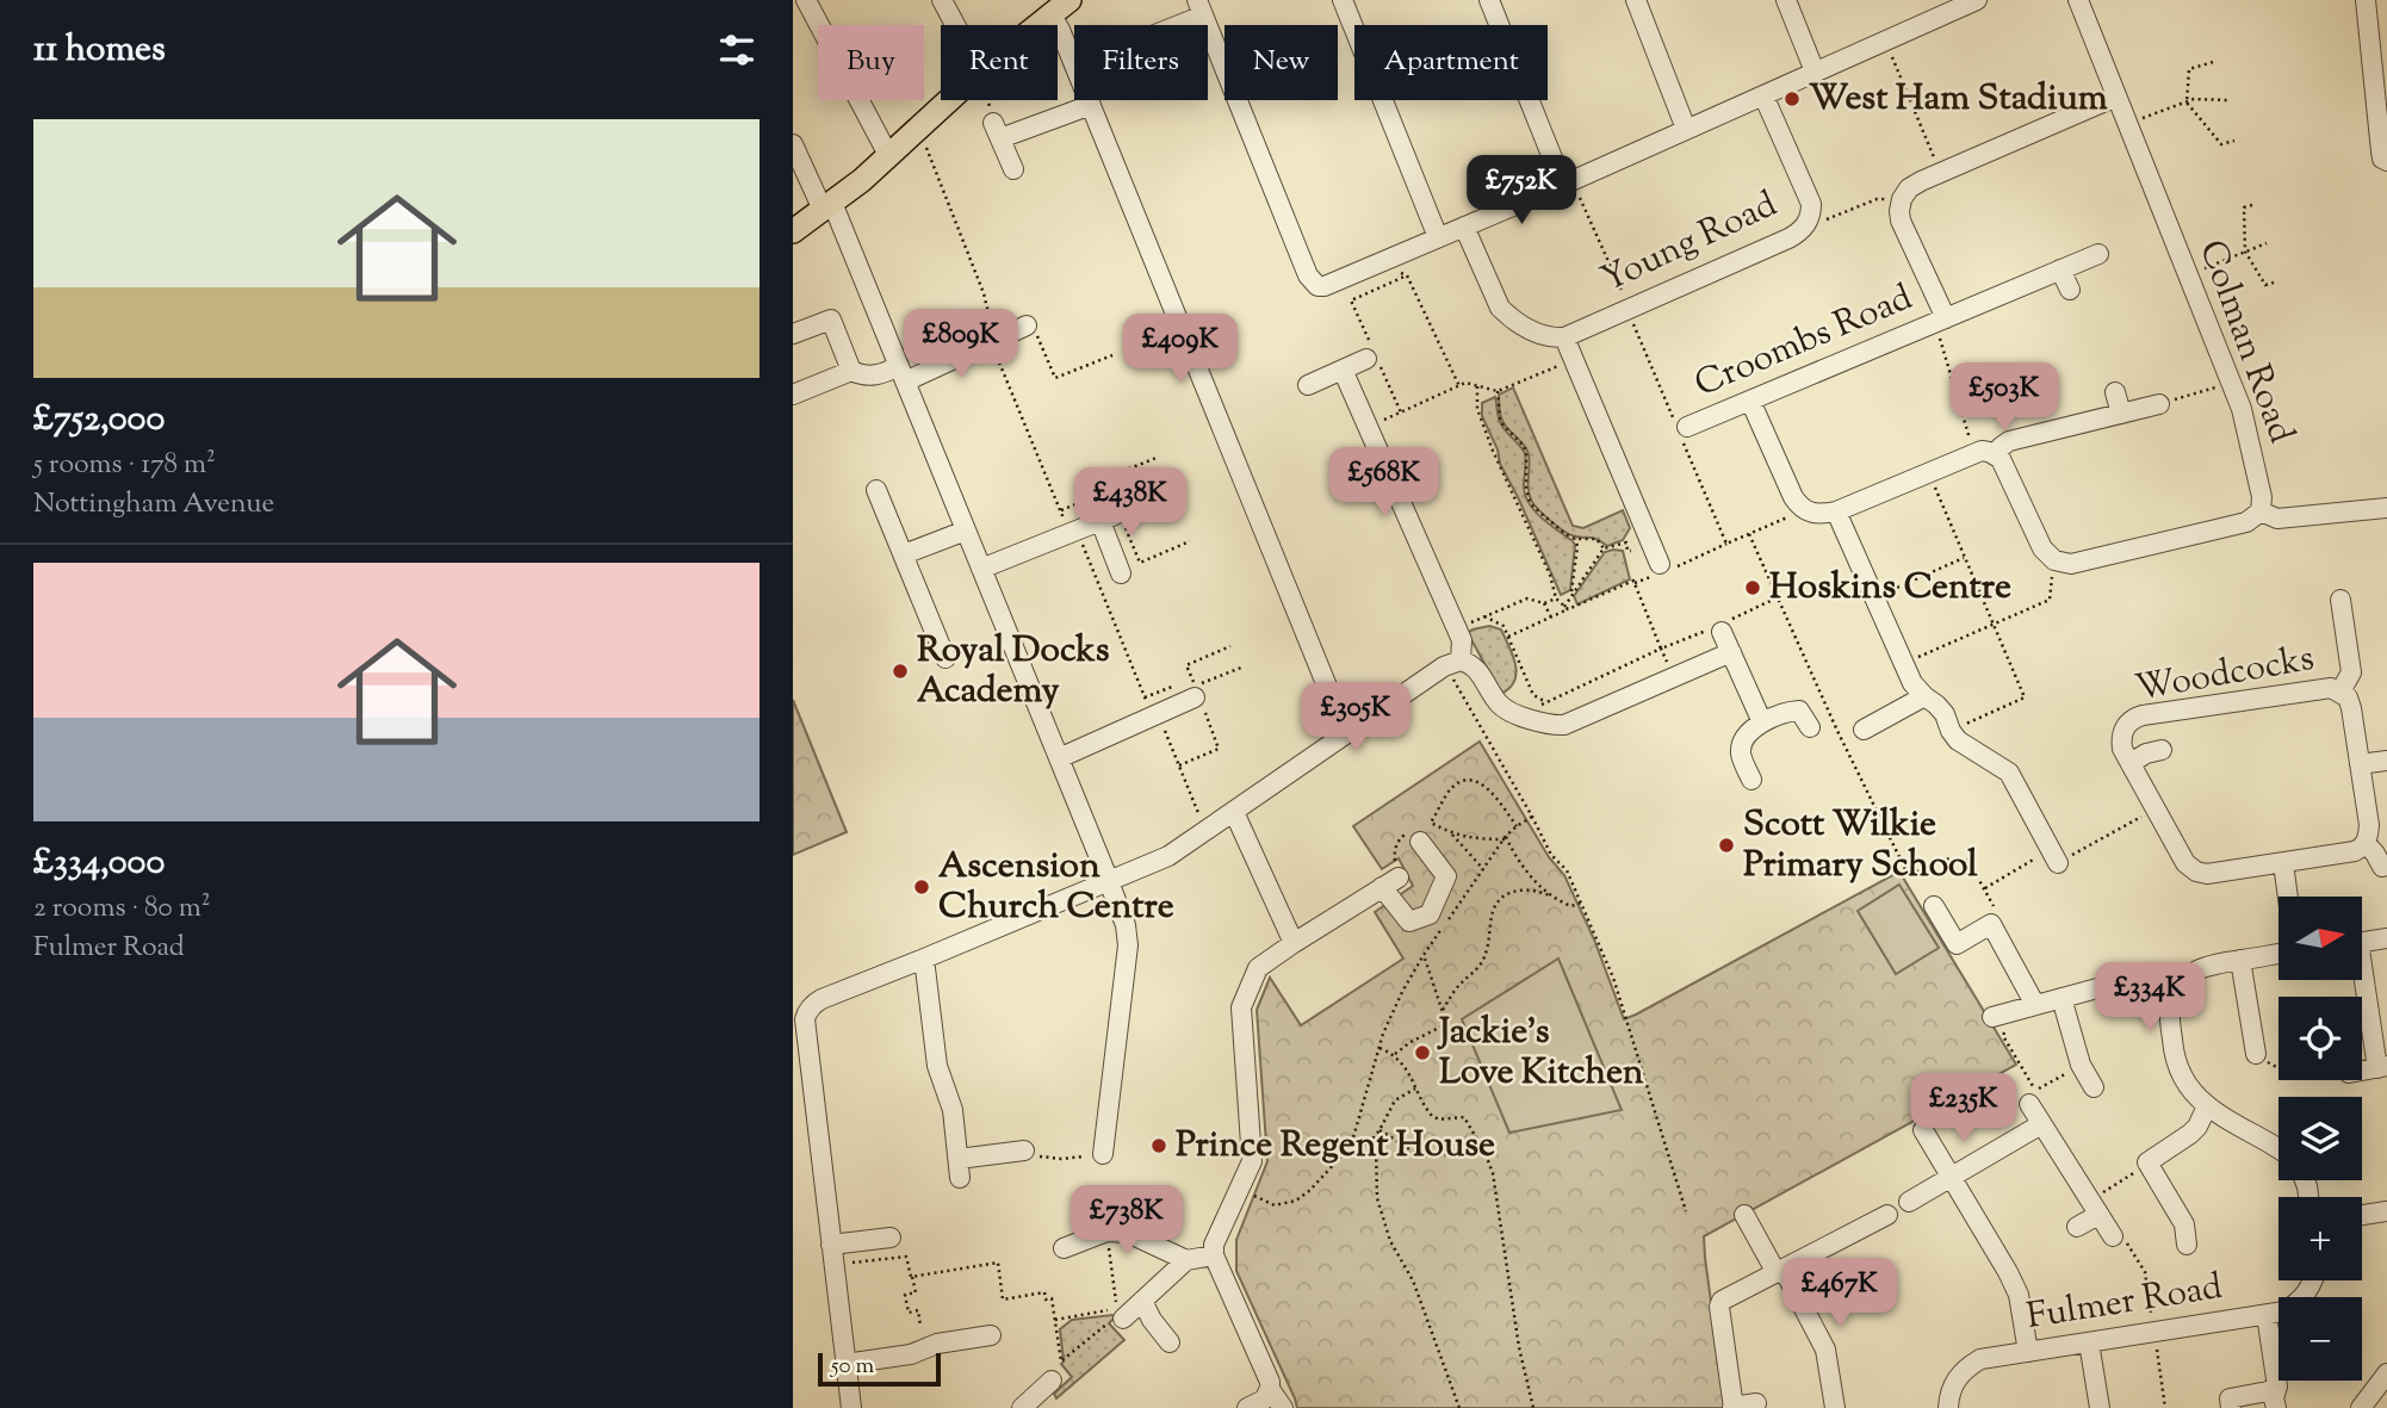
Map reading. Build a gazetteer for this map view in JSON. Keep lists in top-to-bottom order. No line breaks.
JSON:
{"streets":{"street":["Young Road","Croombs Road","Colman Road","Woodcocks","Fulmer Road"]},"places":["West Ham Stadium","Hoskins Centre","Royal Docks Academy","Scott Wilkie Primary School","Ascension Church Centre","Jackie's Love Kitchen","Prince Regent House"],"scale_bar":"50 m","north":"right","page":{"heading":"11 homes","chip":["Buy","Rent","Filters","New","Apartment"],"list":[{"name":"£752,000","note":"5 rooms · 178 m² · Nottingham Avenue"},{"name":"£334,000","note":"2 rooms · 80 m² · Fulmer Road"}],"price":["£752K","£809K","£409K","£503K","£568K","£438K","£305K","£334K","£235K","£738K","£467K"],"map_buttons":["+","−"],"scale":"50 m"}}
